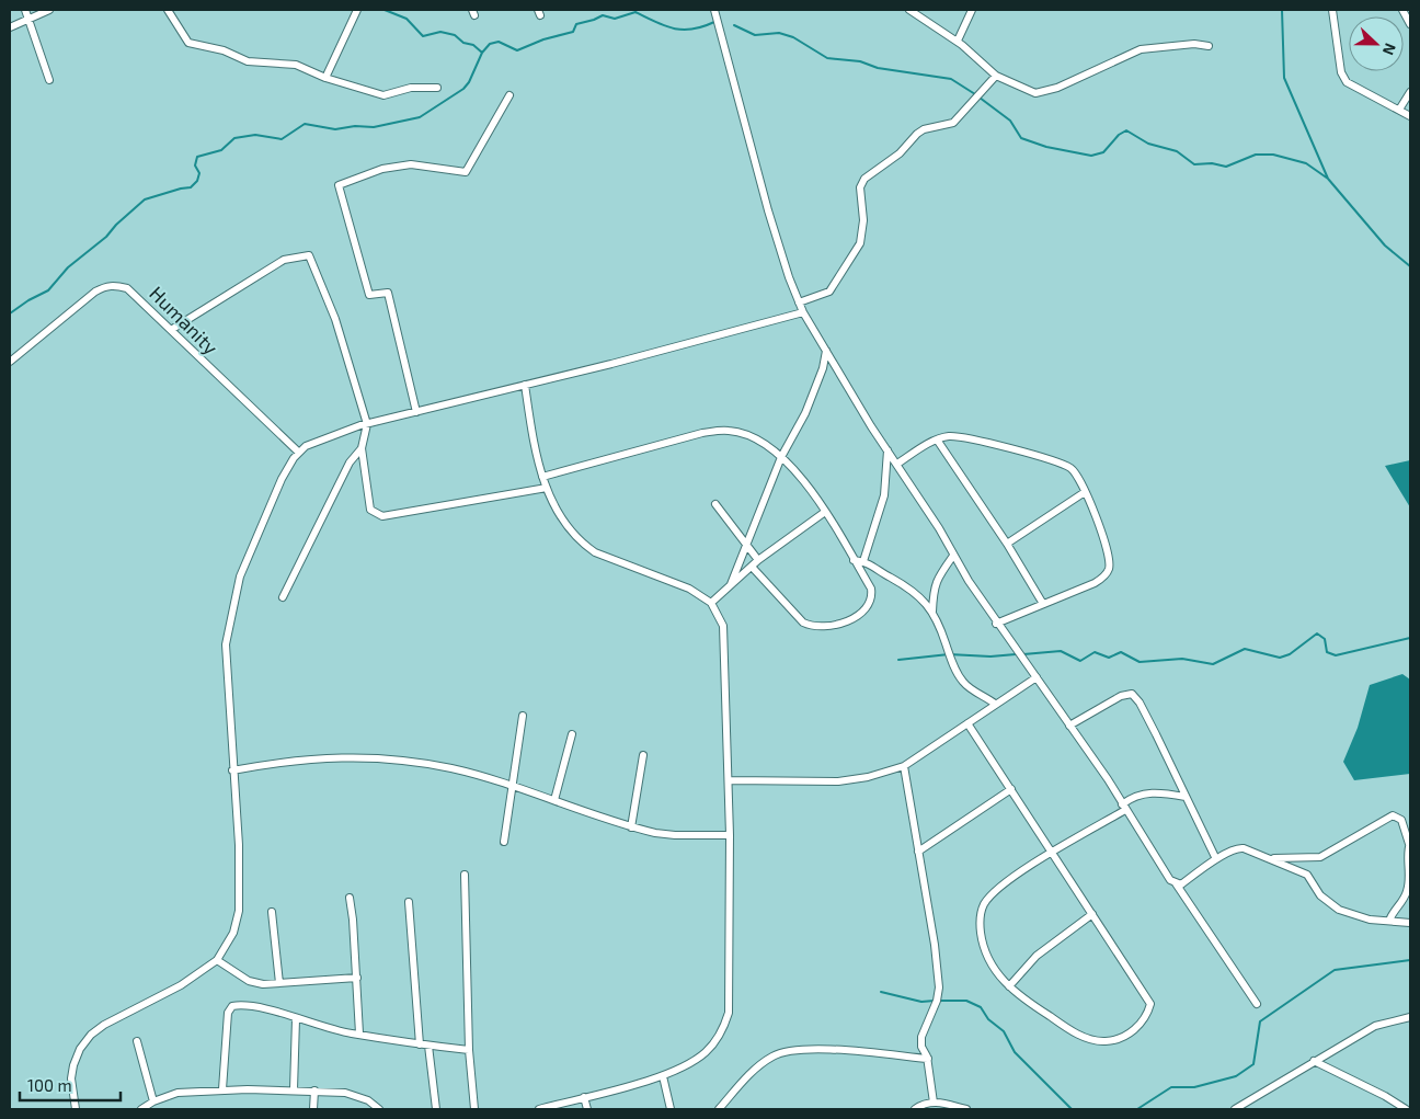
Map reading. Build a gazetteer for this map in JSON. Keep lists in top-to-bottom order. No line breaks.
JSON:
{"streets":{"street":["Humanity"]},"scale_bar":"100 m","north":"right"}
